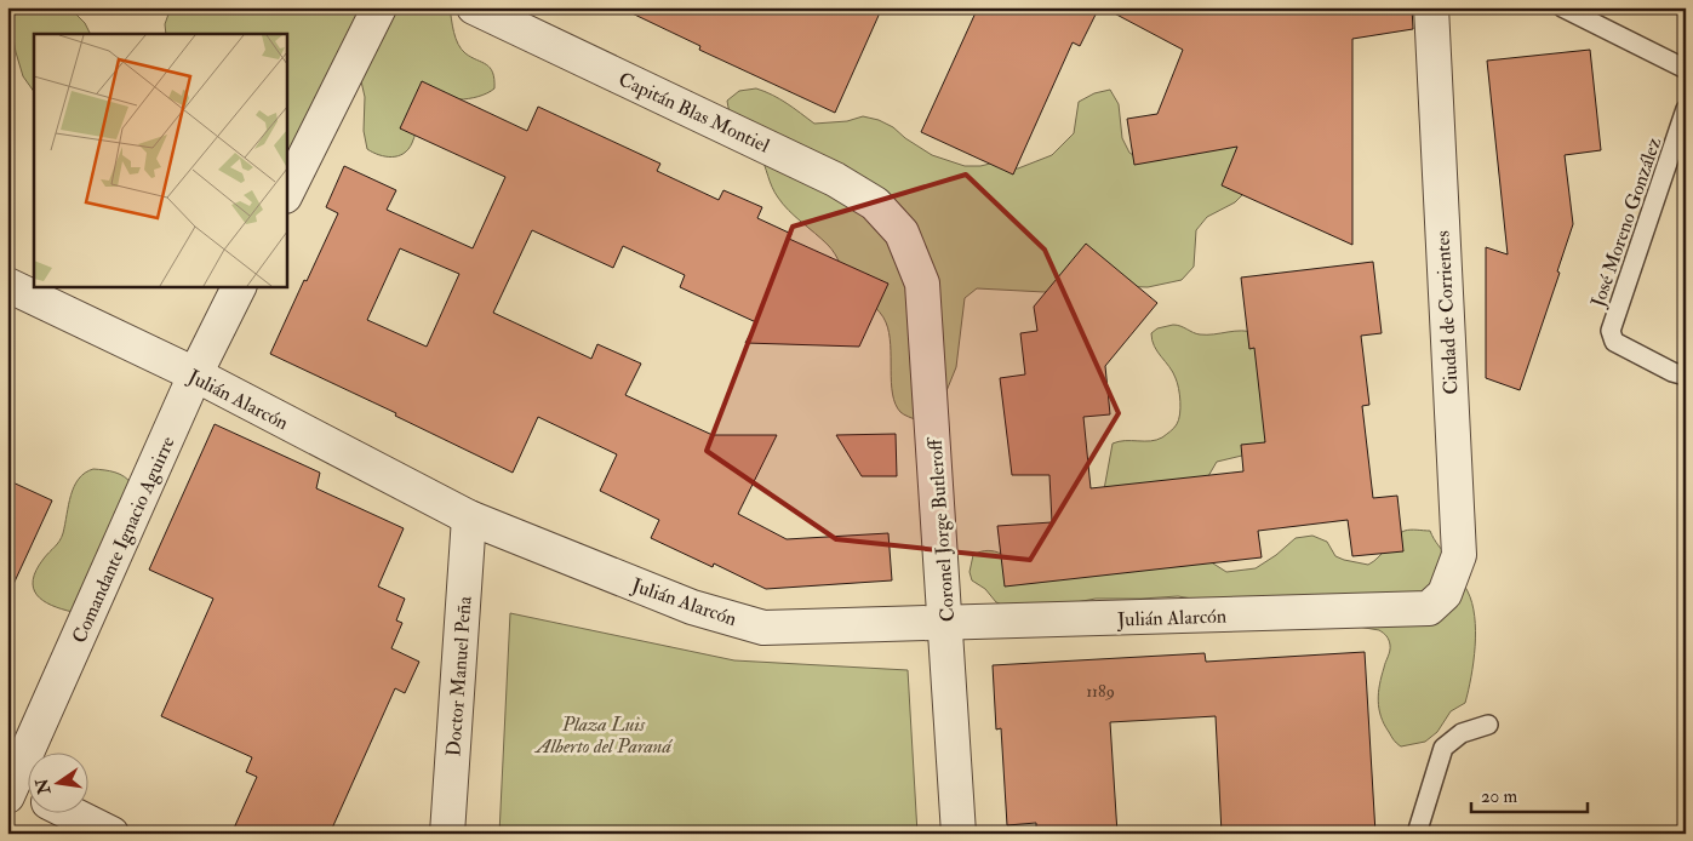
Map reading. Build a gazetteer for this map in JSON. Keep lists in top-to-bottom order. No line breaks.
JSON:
{"streets":{"street":["Capitán Blas Montiel","Ciudad de Corrientes","Julián Alarcón","Coronel Jorge Butleroff","Comandante Ignacio Aguirre","Doctor Manuel Peña"],"lane":["José Moreno González"]},"crossings":[["Capitán Blas Montiel","Coronel Jorge Butleroff"],["Ciudad de Corrientes","Julián Alarcón"],["Julián Alarcón","Coronel Jorge Butleroff"],["Julián Alarcón","Comandante Ignacio Aguirre"],["Julián Alarcón","Doctor Manuel Peña"]],"parks":["Plaza Luis Alberto del Paraná"],"house_numbers":["1189"],"scale_bar":"20 m","north":"left"}
